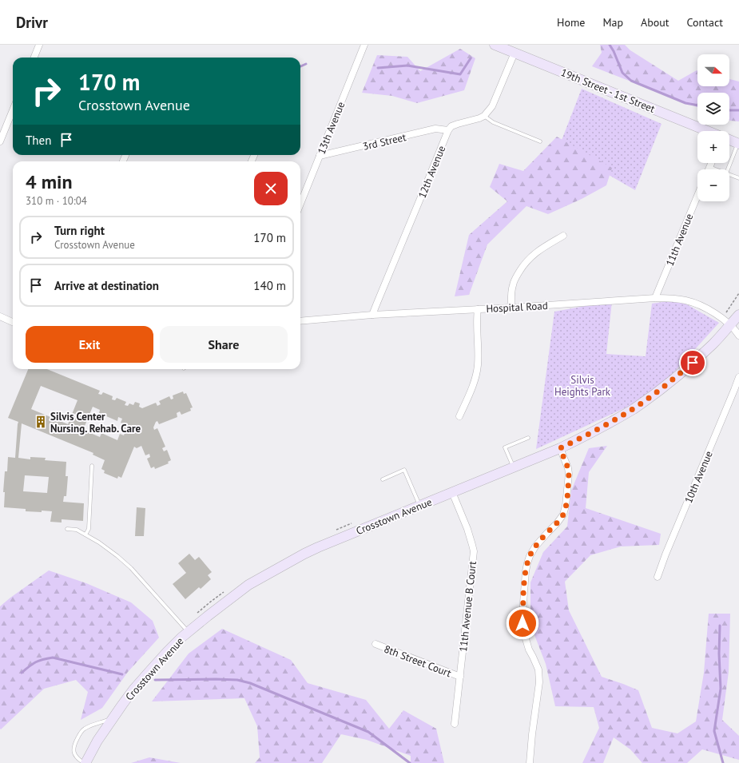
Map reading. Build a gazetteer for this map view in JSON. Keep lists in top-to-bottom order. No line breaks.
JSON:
{"streets":{"street":["19th Street - 1st Street","13th Avenue","3rd Street","12th Avenue","11th Avenue","Hospital Road","10th Avenue","Crosstown Avenue","11th Avenue B Court","8th Street Court"]},"crossings":[["13th Avenue","3rd Street"],["3rd Street","12th Avenue"],["12th Avenue","Hospital Road"],["11th Avenue","Hospital Road"],["Hospital Road","Crosstown Avenue"],["Crosstown Avenue","11th Avenue B Court"],["11th Avenue B Court","8th Street Court"]],"parks":["Silvis Heights Park"],"places":{"building":["Silvis Center Nursing. Rehab. Care"]},"north":"right","page":{"header":"Drivr","nav":["Home","Map","About","Contact"],"map_buttons":["+","−"],"turn":["170 m","Crosstown Avenue"],"then":"Then","heading":["4 min","310 m · 10:04"],"list":[{"name":"Turn right","note":"Crosstown Avenue","value":"170 m"},{"name":"Arrive at destination","value":"140 m"}],"buttons":["Exit","Share"]}}
